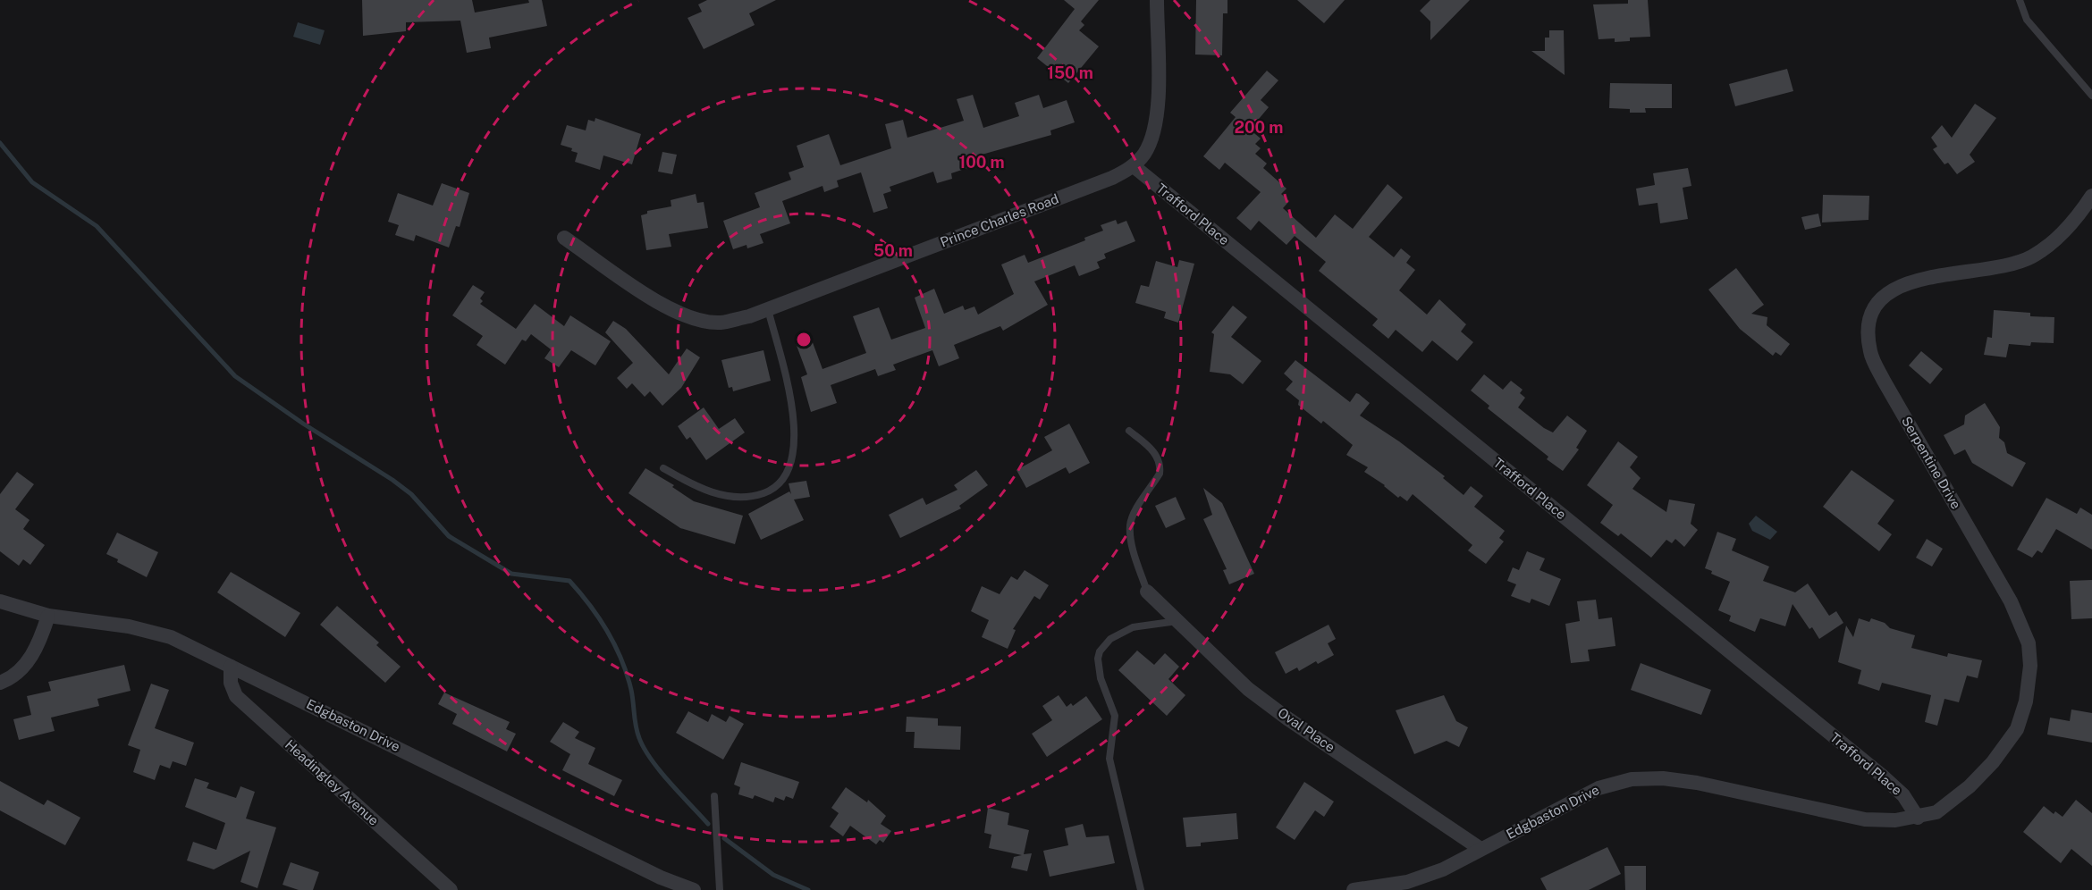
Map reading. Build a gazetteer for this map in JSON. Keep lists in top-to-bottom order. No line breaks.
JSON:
{"streets":{"street":["Trafford Place","Prince Charles Road","Serpentine Drive","Edgbaston Drive","Oval Place","Headingley Avenue"]},"crossings":[["Trafford Place","Prince Charles Road"],["Trafford Place","Serpentine Drive"],["Trafford Place","Edgbaston Drive"],["Serpentine Drive","Edgbaston Drive"],["Edgbaston Drive","Oval Place"],["Edgbaston Drive","Headingley Avenue"]],"rings":["150 m","200 m","100 m","50 m"]}
